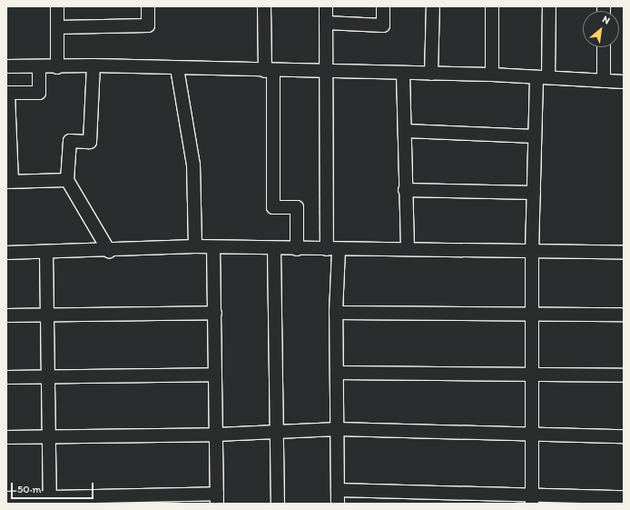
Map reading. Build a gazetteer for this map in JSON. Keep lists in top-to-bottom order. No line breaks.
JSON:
{"scale_bar":"50 m","north":"top right"}
